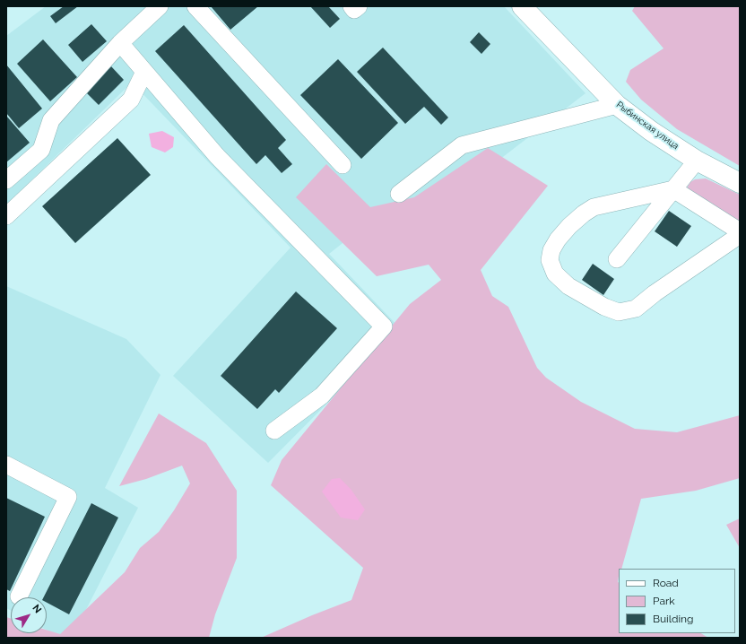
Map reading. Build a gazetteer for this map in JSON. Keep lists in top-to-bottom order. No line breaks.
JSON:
{"streets":{"main road":["Рыбинская улица"]},"legend":["Road","Park","Building"],"north":"top right"}
